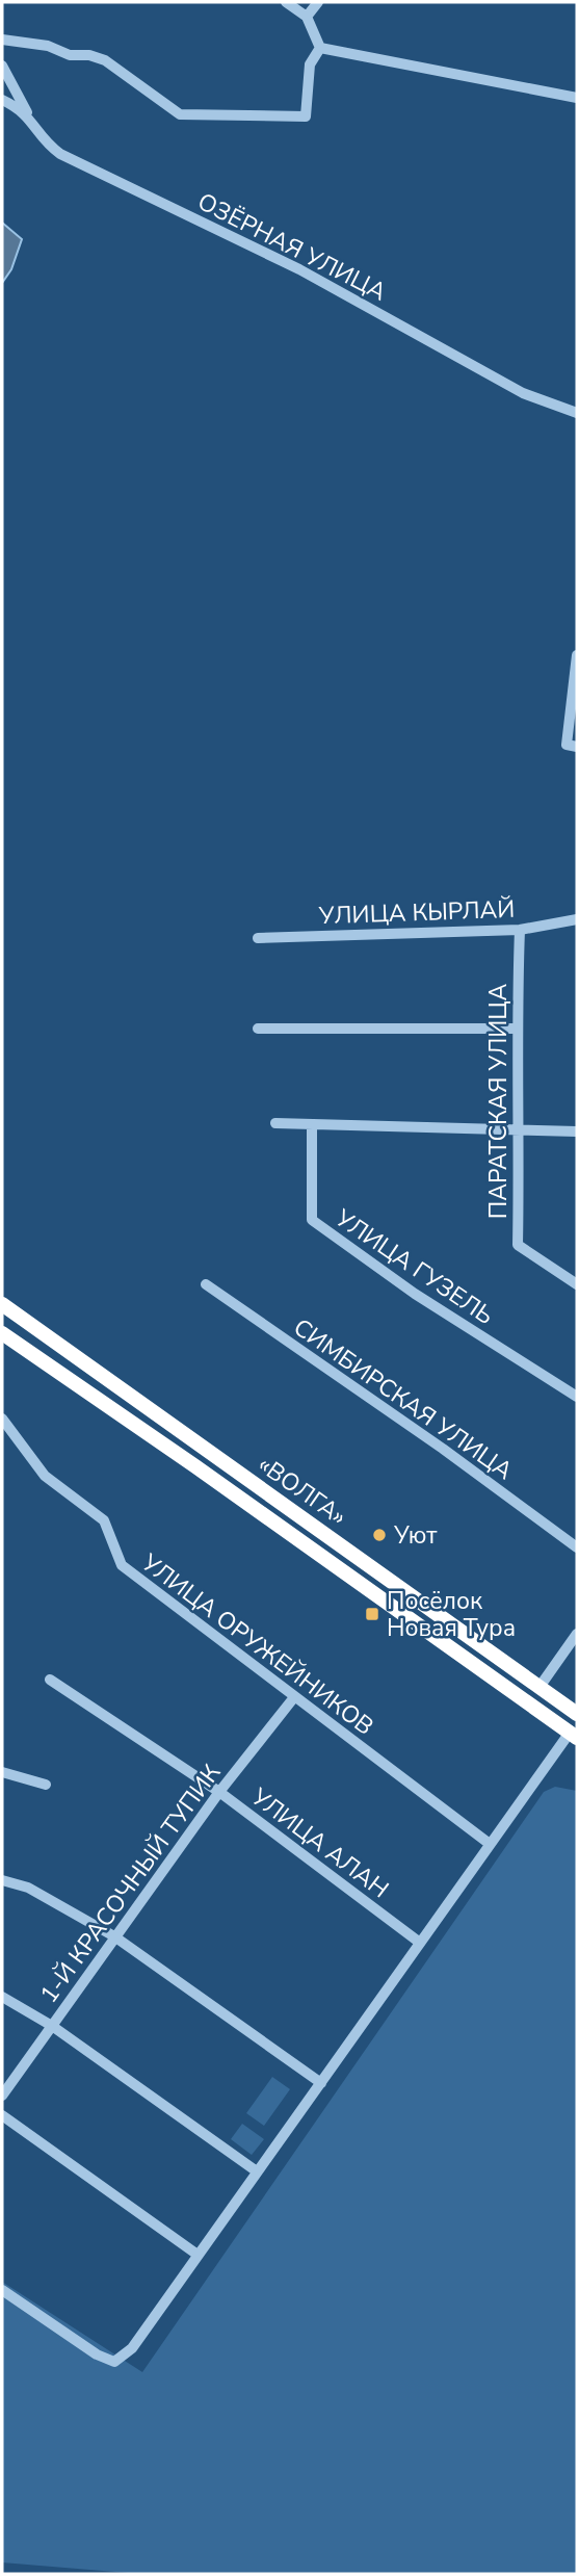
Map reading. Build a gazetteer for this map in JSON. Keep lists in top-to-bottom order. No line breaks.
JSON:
{"streets":{"highway":["«ВОЛГА»"],"street":["ОЗЁРНАЯ УЛИЦА","УЛИЦА КЫРЛАЙ","ПАРАТСКАЯ УЛИЦА","УЛИЦА ГУЗЕЛЬ","СИМБИРСКАЯ УЛИЦА","УЛИЦА ОРУЖЕЙНИКОВ","УЛИЦА АЛАН","1-Й КРАСОЧНЫЙ ТУПИК"]},"crossings":[["УЛИЦА КЫРЛАЙ","ПАРАТСКАЯ УЛИЦА"],["УЛИЦА ОРУЖЕЙНИКОВ","1-Й КРАСОЧНЫЙ ТУПИК"],["УЛИЦА АЛАН","1-Й КРАСОЧНЫЙ ТУПИК"]],"places":{"other":["Уют"],"transit":["Посёлок Новая Тура"]}}
